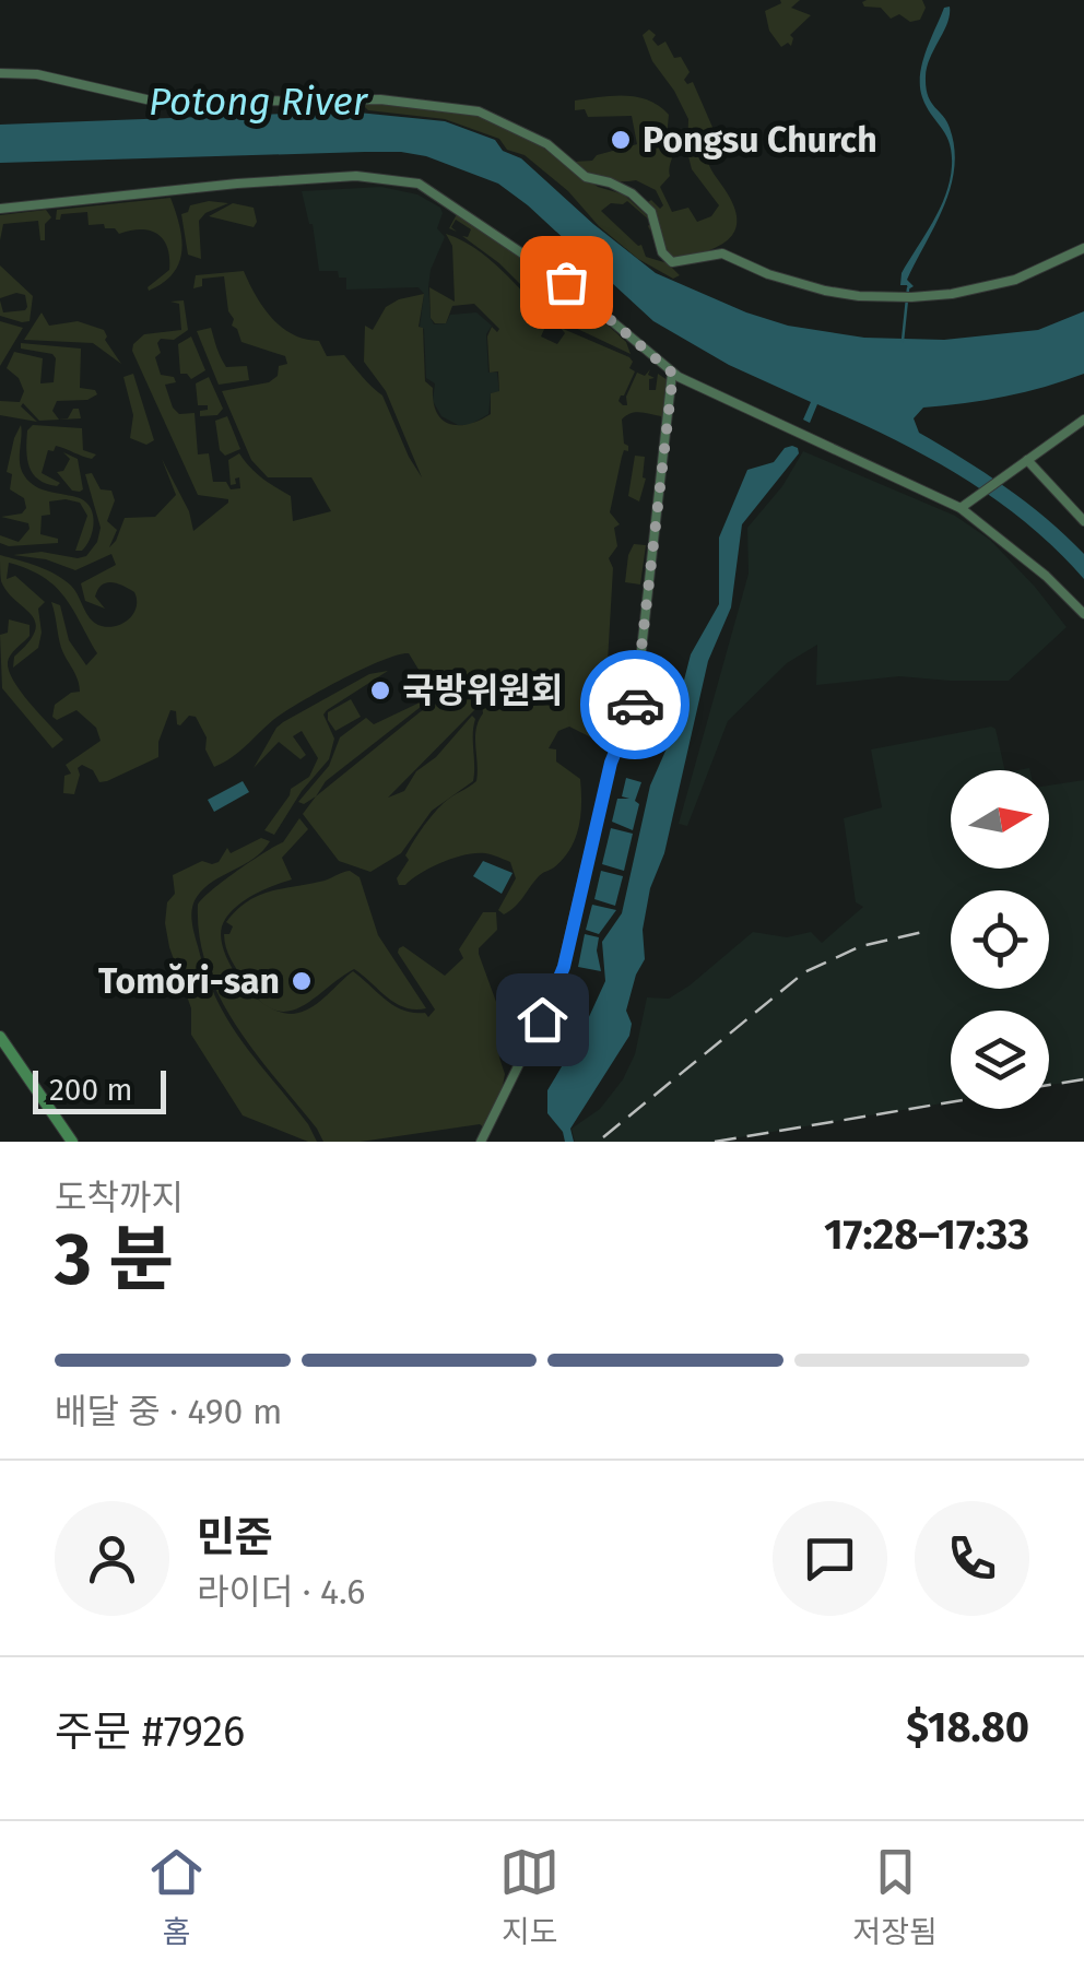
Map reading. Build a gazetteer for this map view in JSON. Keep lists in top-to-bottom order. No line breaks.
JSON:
{"water":["Potong River"],"places":["Pongsu Church","국방위원회","Tomŏri-san"],"scale_bar":"200 m","north":"right","page":{"scale":"200 m","heading":["3 분","도착까지","17:28–17:33"],"panel":["민준","라이더 · 4.6","주문 #7926","$18.80"],"bar":"배달 중 · 490 m","tabs":["홈","지도","저장됨"]}}
